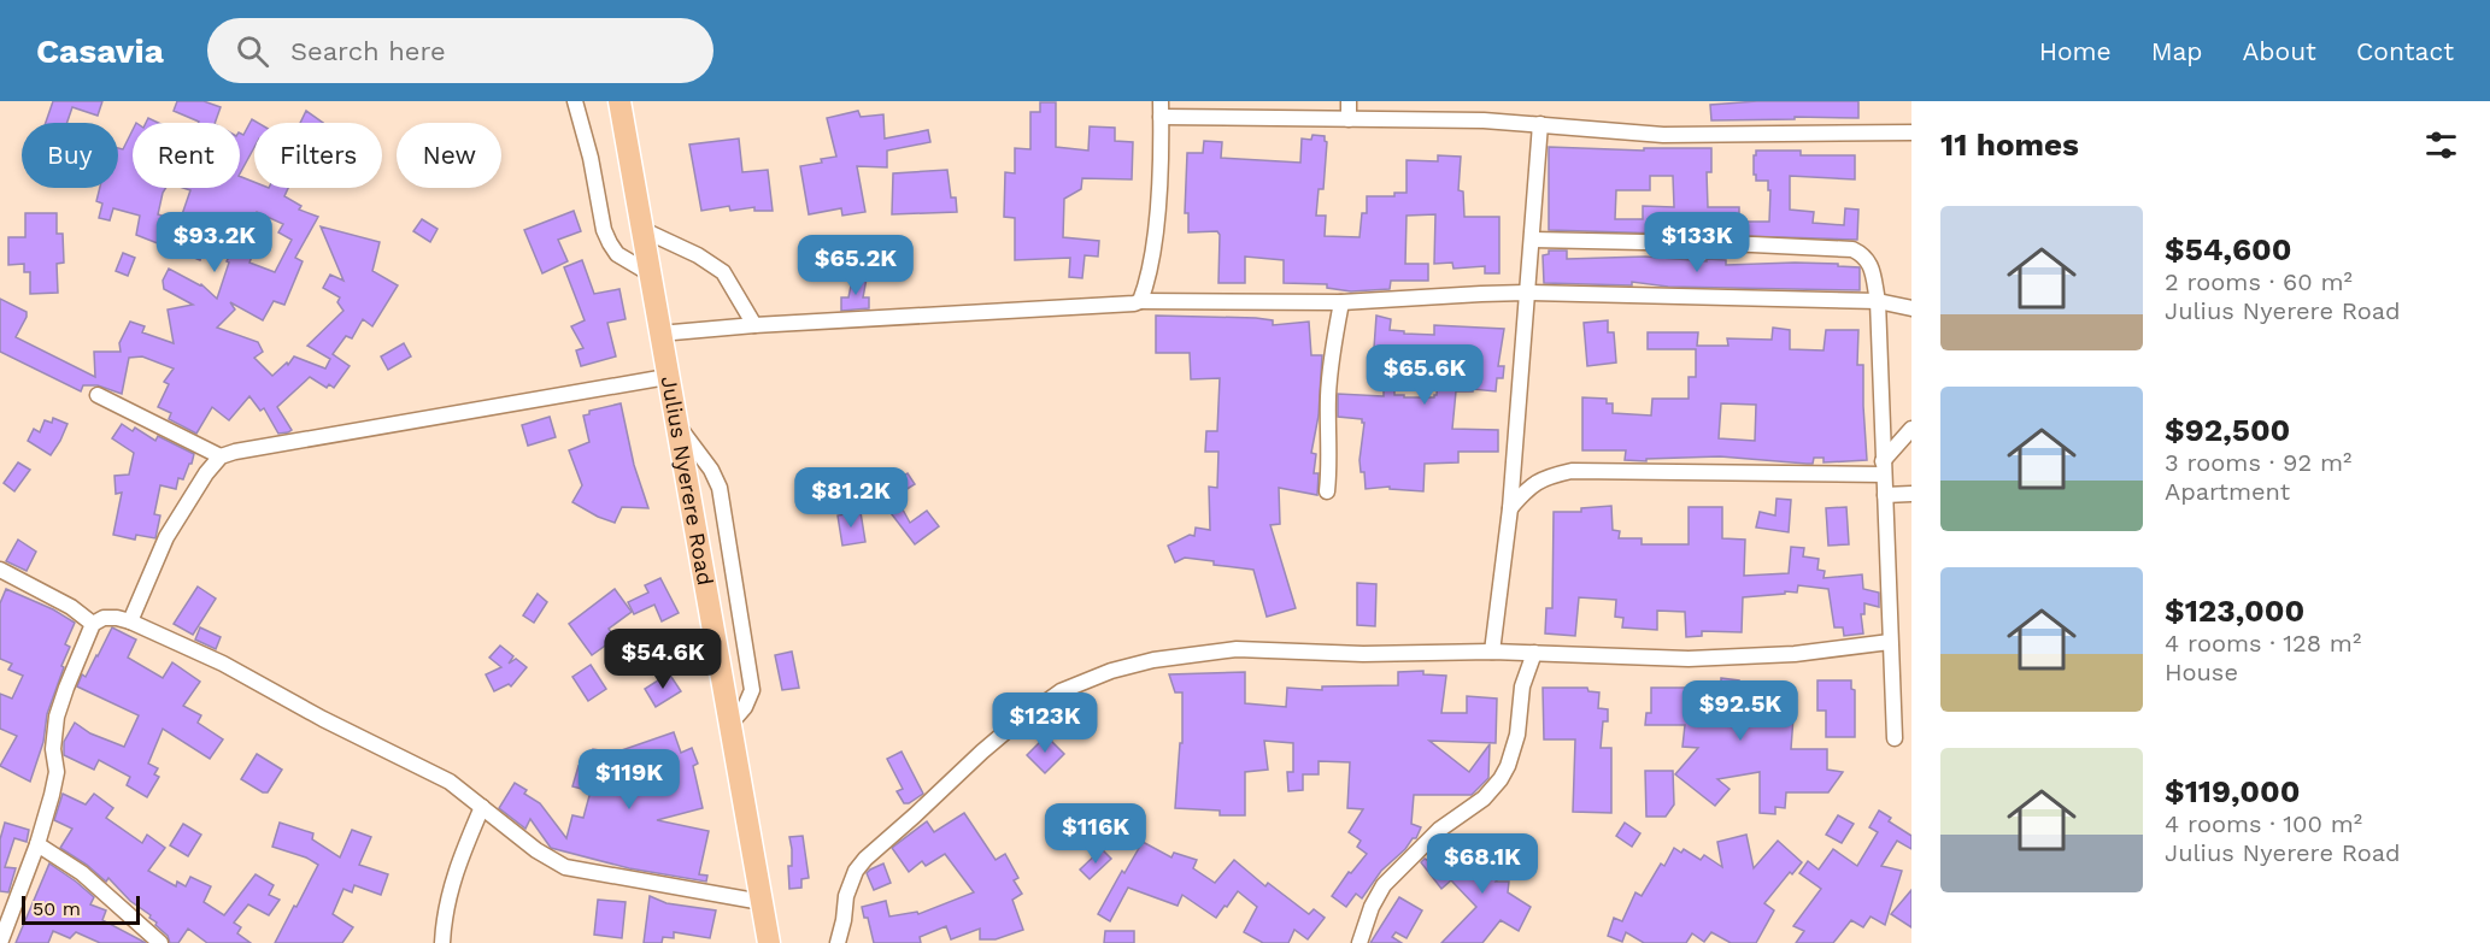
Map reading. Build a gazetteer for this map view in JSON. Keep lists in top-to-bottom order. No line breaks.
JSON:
{"streets":{"highway":["Julius Nyerere Road"]},"scale_bar":"50 m","page":{"header":"Casavia","search":"Search here","nav":["Home","Map","About","Contact"],"heading":"11 homes","chip":["Buy","Rent","Filters","New"],"list":[{"name":"$54,600","note":"2 rooms · 60 m² · Julius Nyerere Road"},{"name":"$92,500","note":"3 rooms · 92 m² · Apartment"},{"name":"$123,000","note":"4 rooms · 128 m² · House"},{"name":"$119,000","note":"4 rooms · 100 m² · Julius Nyerere Road"}],"price":["$93.2K","$133K","$65.2K","$65.6K","$81.2K","$54.6K","$92.5K","$123K","$119K","$116K","$68.1K"],"scale":"50 m"}}
